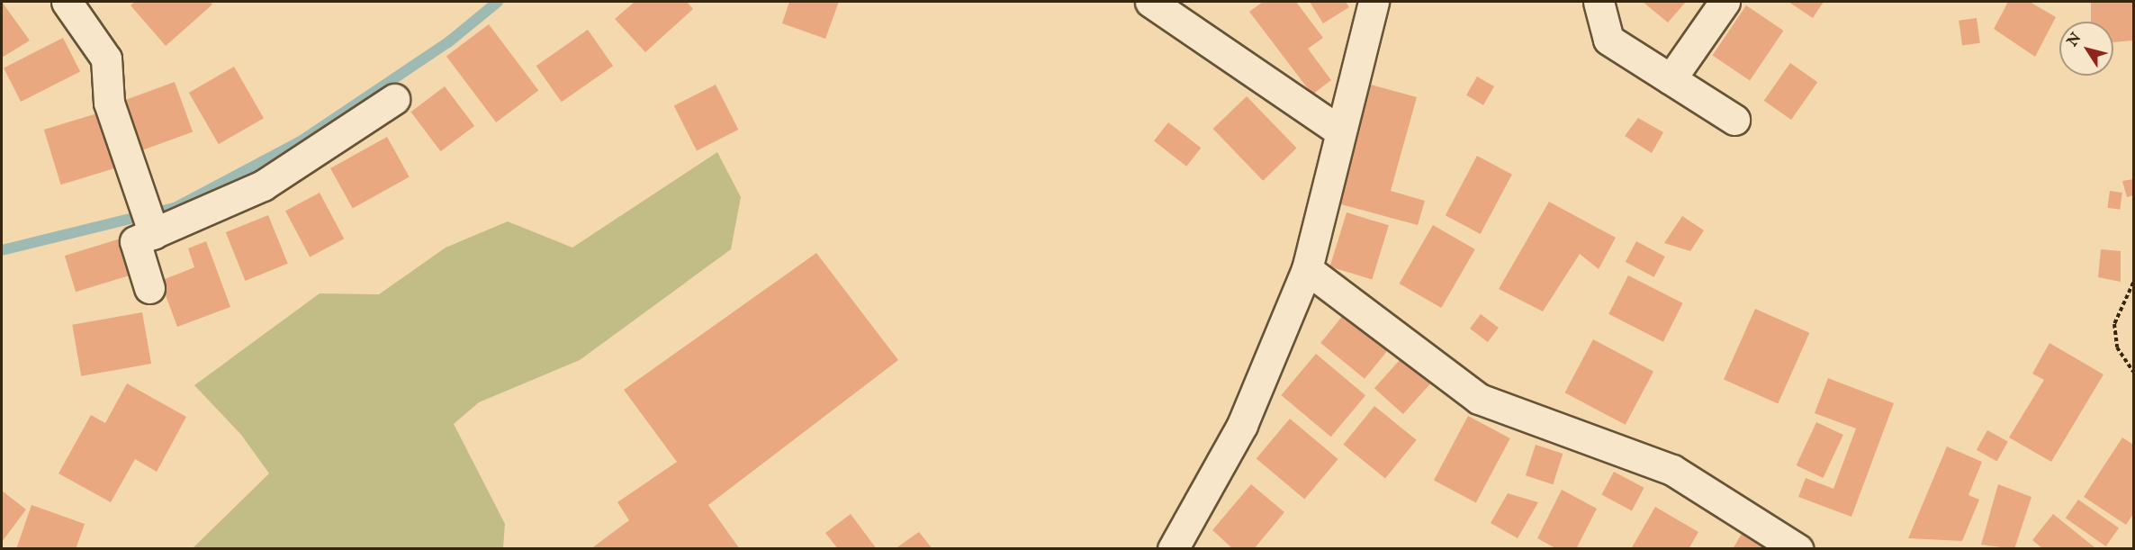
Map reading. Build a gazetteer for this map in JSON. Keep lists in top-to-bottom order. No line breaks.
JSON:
{"north":"top left"}
